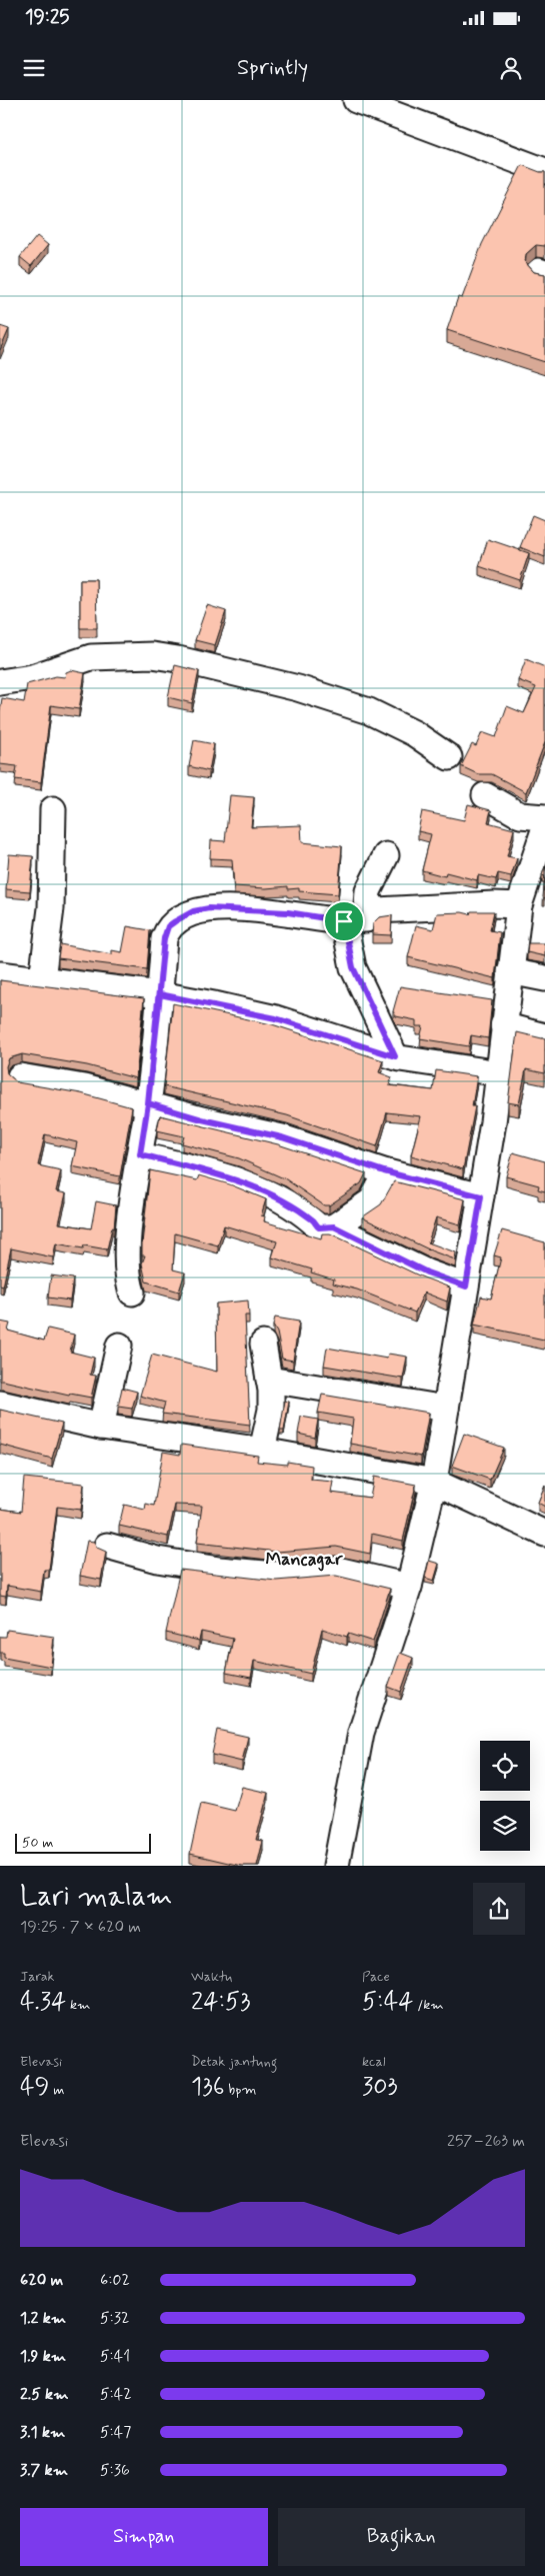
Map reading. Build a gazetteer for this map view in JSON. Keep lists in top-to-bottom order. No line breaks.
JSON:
{"districts":["Mancagar"],"scale_bar":"50 m","page":{"status":"19:25","header":"Sprintly","scale":"50 m","heading":["Lari malam","19:25 · 7 × 620 m"],"stats":[["Jarak","4.34 km"],["Waktu","24:53"],["Pace","5:44 /km"],["Elevasi","49 m"],["Detak jantung","136 bpm"],["kcal","303"]],"chart":["Elevasi","257–263 m"],"list":[{"name":"620 m","note":"6:02"},{"name":"1.2 km","note":"5:32"},{"name":"1.9 km","note":"5:41"},{"name":"2.5 km","note":"5:42"},{"name":"3.1 km","note":"5:47"},{"name":"3.7 km","note":"5:36"}],"buttons":["Simpan","Bagikan"]}}
